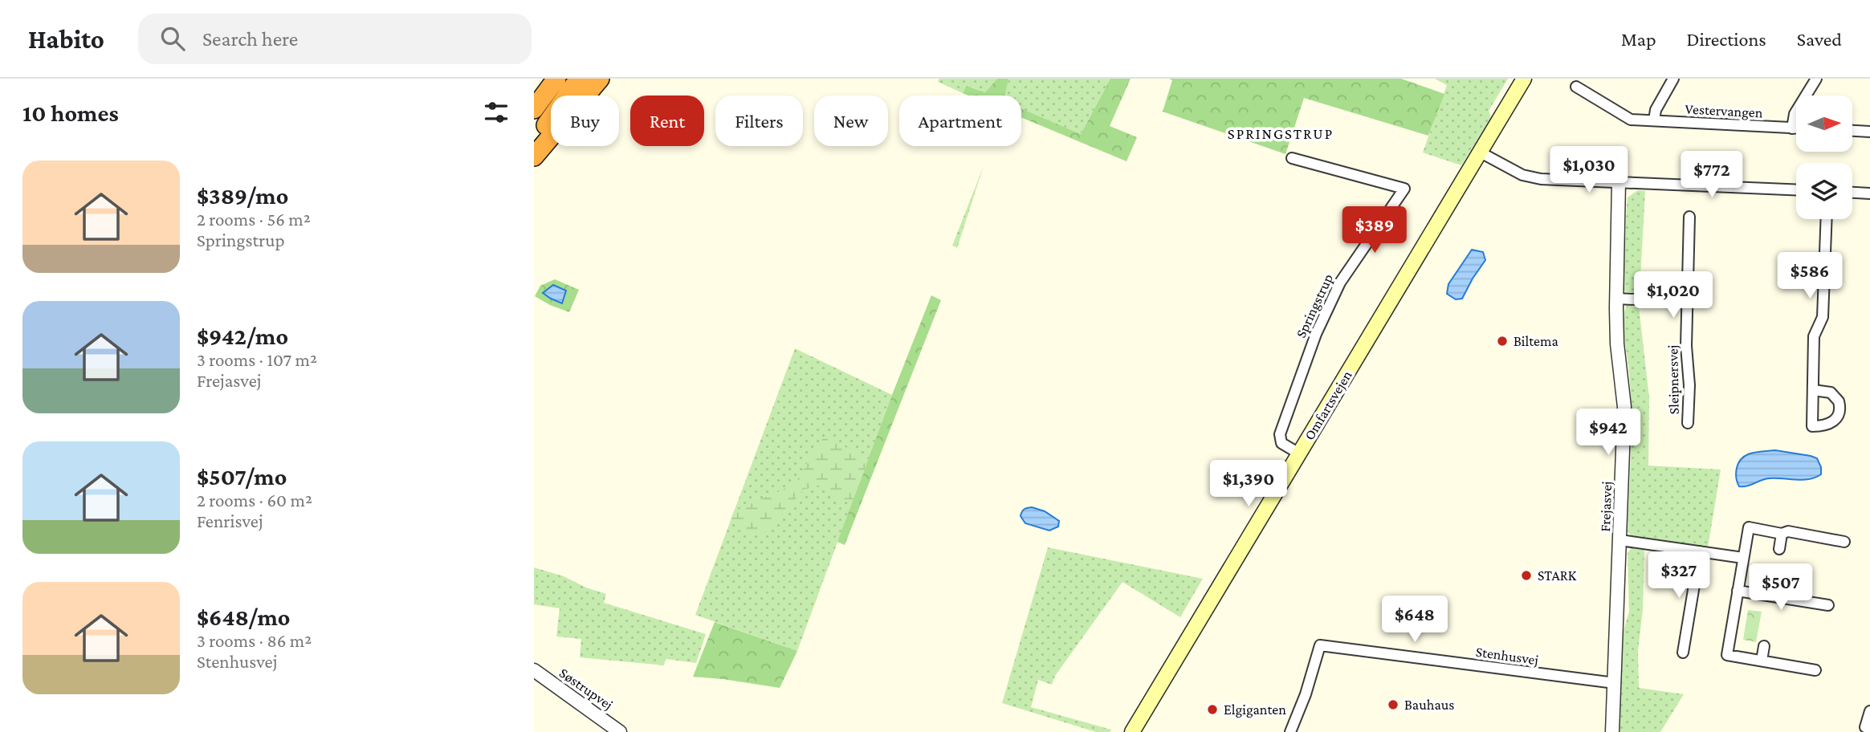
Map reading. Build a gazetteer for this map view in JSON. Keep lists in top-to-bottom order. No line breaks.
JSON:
{"streets":{"main road":["Omfartsvejen"],"street":["Vestervangen","Springstrup","Sleipnersvej","Frejasvej","Stenhusvej","Søstrupvej"]},"crossings":[["Springstrup","Omfartsvejen"],["Frejasvej","Stenhusvej"]],"districts":["SPRINGSTRUP"],"places":["Biltema","STARK","Bauhaus","Elgiganten"],"north":"right","page":{"header":"Habito","search":"Search here","nav":["Map","Directions","Saved"],"heading":"10 homes","chip":["Buy","Rent","Filters","New","Apartment"],"list":[{"name":"$389/mo","note":"2 rooms · 56 m² · Springstrup"},{"name":"$942/mo","note":"3 rooms · 107 m² · Frejasvej"},{"name":"$507/mo","note":"2 rooms · 60 m² · Fenrisvej"},{"name":"$648/mo","note":"3 rooms · 86 m² · Stenhusvej"}],"price":["$1,030","$772","$389","$586","$1,020","$942","$1,390","$327","$507","$648"]}}
